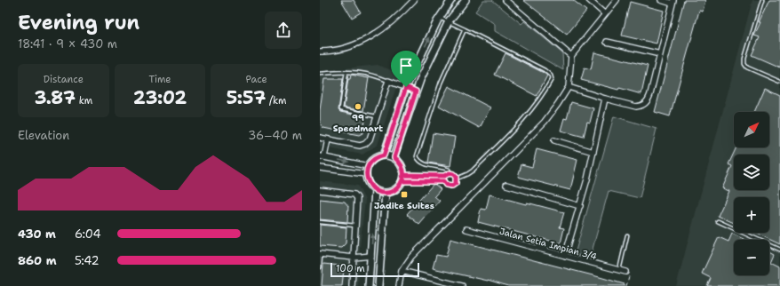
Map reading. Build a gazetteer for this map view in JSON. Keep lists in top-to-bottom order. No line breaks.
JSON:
{"streets":{"street":["Jalan Setia Impian 3/4"]},"places":{"other":["99 Speedmart"],"transit":["Jadite Suites"]},"scale_bar":"100 m","north":"top right","page":{"heading":["Evening run","18:41 · 9 × 430 m"],"stats":[["Distance","3.87 km"],["Time","23:02"],["Pace","5:57 /km"]],"map_buttons":["+","−"],"chart":["Elevation","36–40 m"],"list":[{"name":"430 m","note":"6:04"},{"name":"860 m","note":"5:42"}],"scale":"100 m"}}
